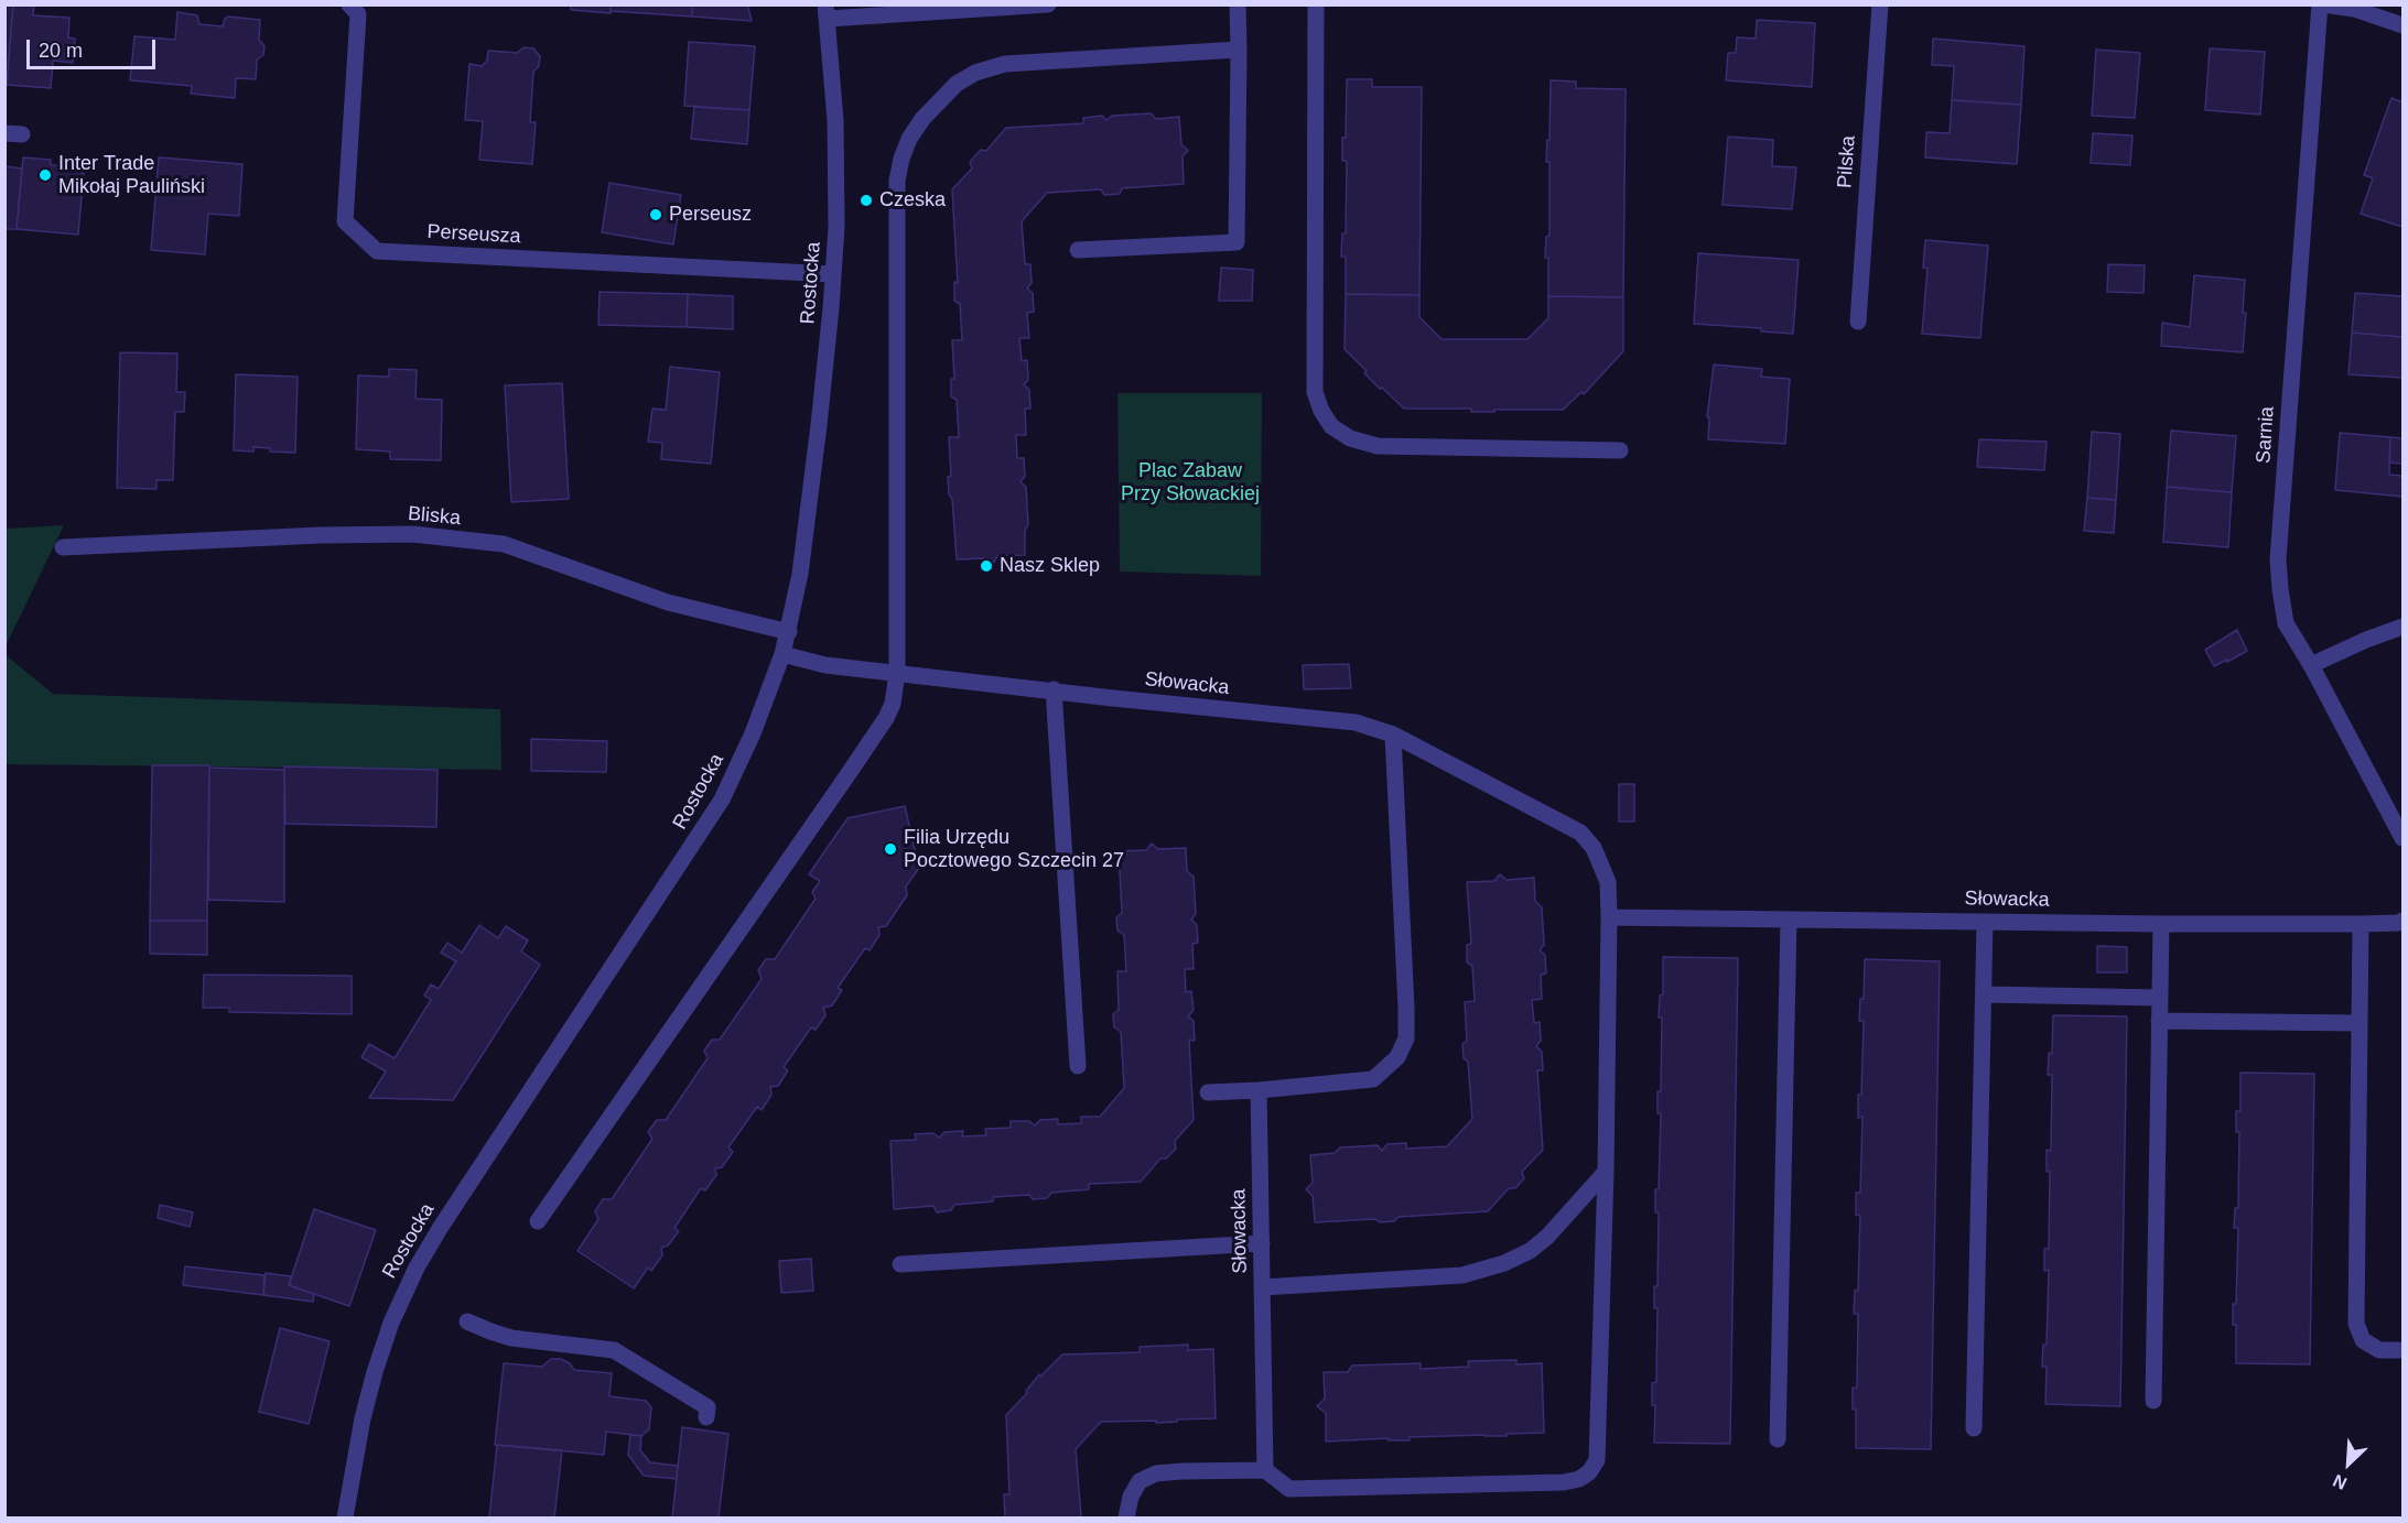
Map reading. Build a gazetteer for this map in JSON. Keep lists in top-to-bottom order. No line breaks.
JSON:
{"streets":{"street":["Pilska","Perseusza","Rostocka","Sarnia","Bliska","Słowacka"]},"crossings":[["Perseusza","Rostocka"],["Rostocka","Bliska"],["Rostocka","Słowacka"]],"parks":["Plac Zabaw Przy Słowackiej"],"places":["Inter Trade Mikołaj Pauliński","Czeska","Perseusz","Nasz Sklep","Filia Urzędu Pocztowego Szczecin 27"],"scale_bar":"20 m","north":"bottom left"}
